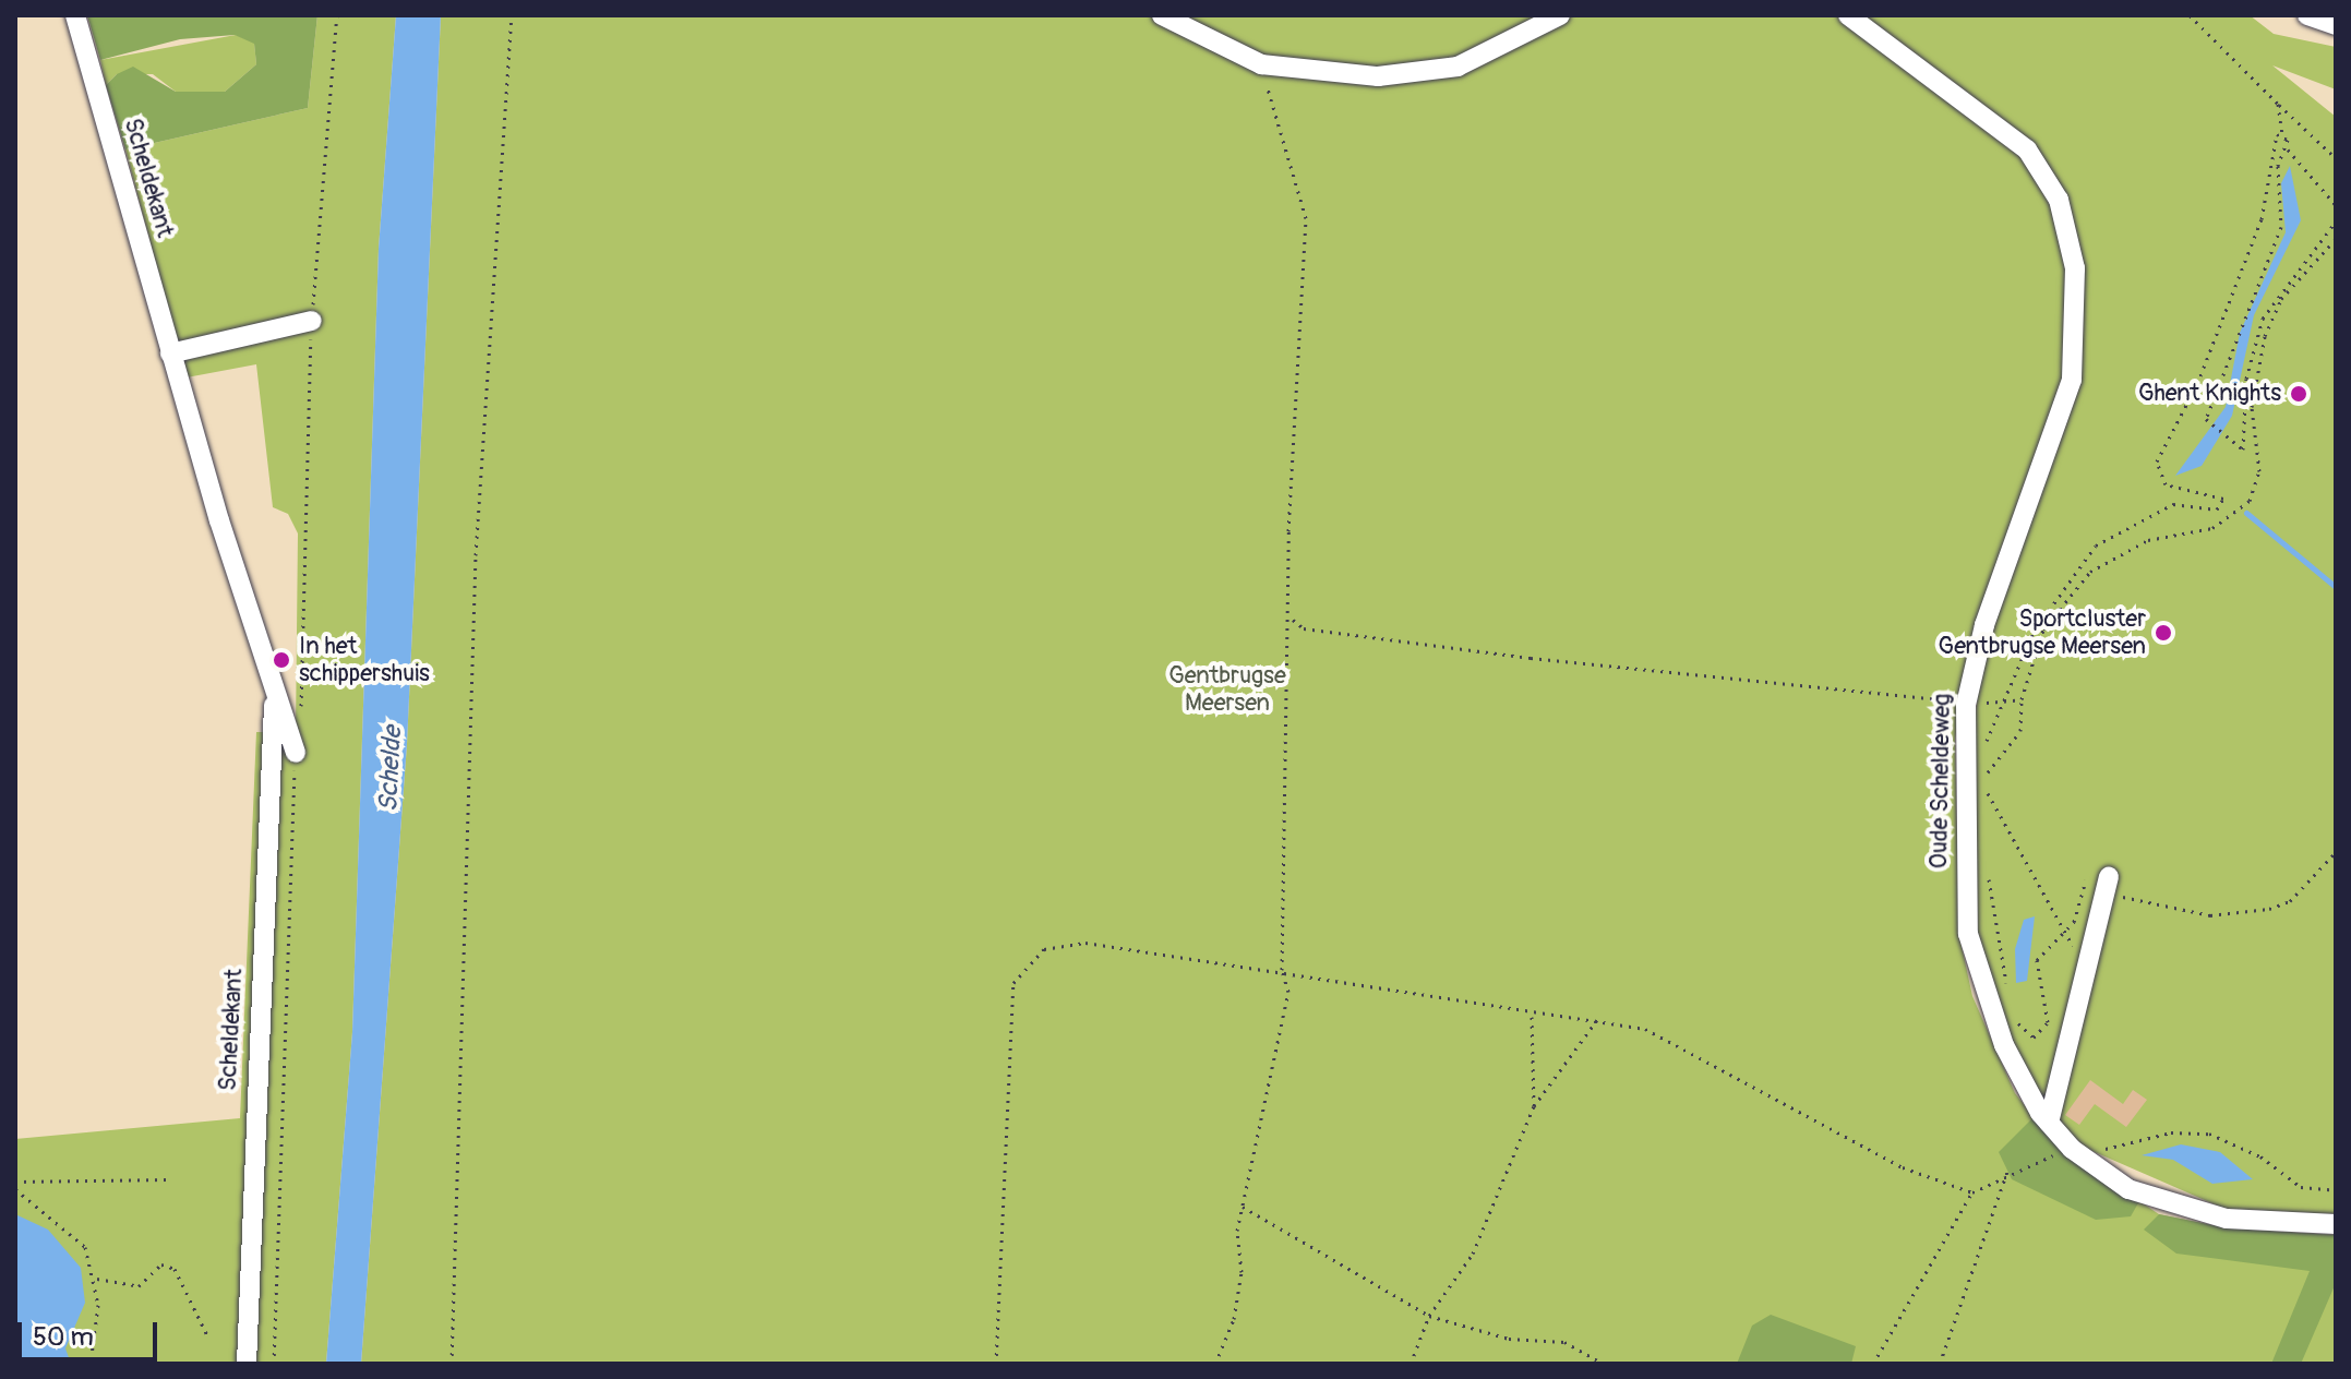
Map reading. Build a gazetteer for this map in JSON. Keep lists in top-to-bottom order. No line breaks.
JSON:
{"streets":{"street":["Scheldekant","Oude Scheldeweg"]},"water":["Schelde"],"parks":["Gentbrugse Meersen"],"places":["Ghent Knights","Sportcluster Gentbrugse Meersen","In het schippershuis"],"scale_bar":"50 m"}
